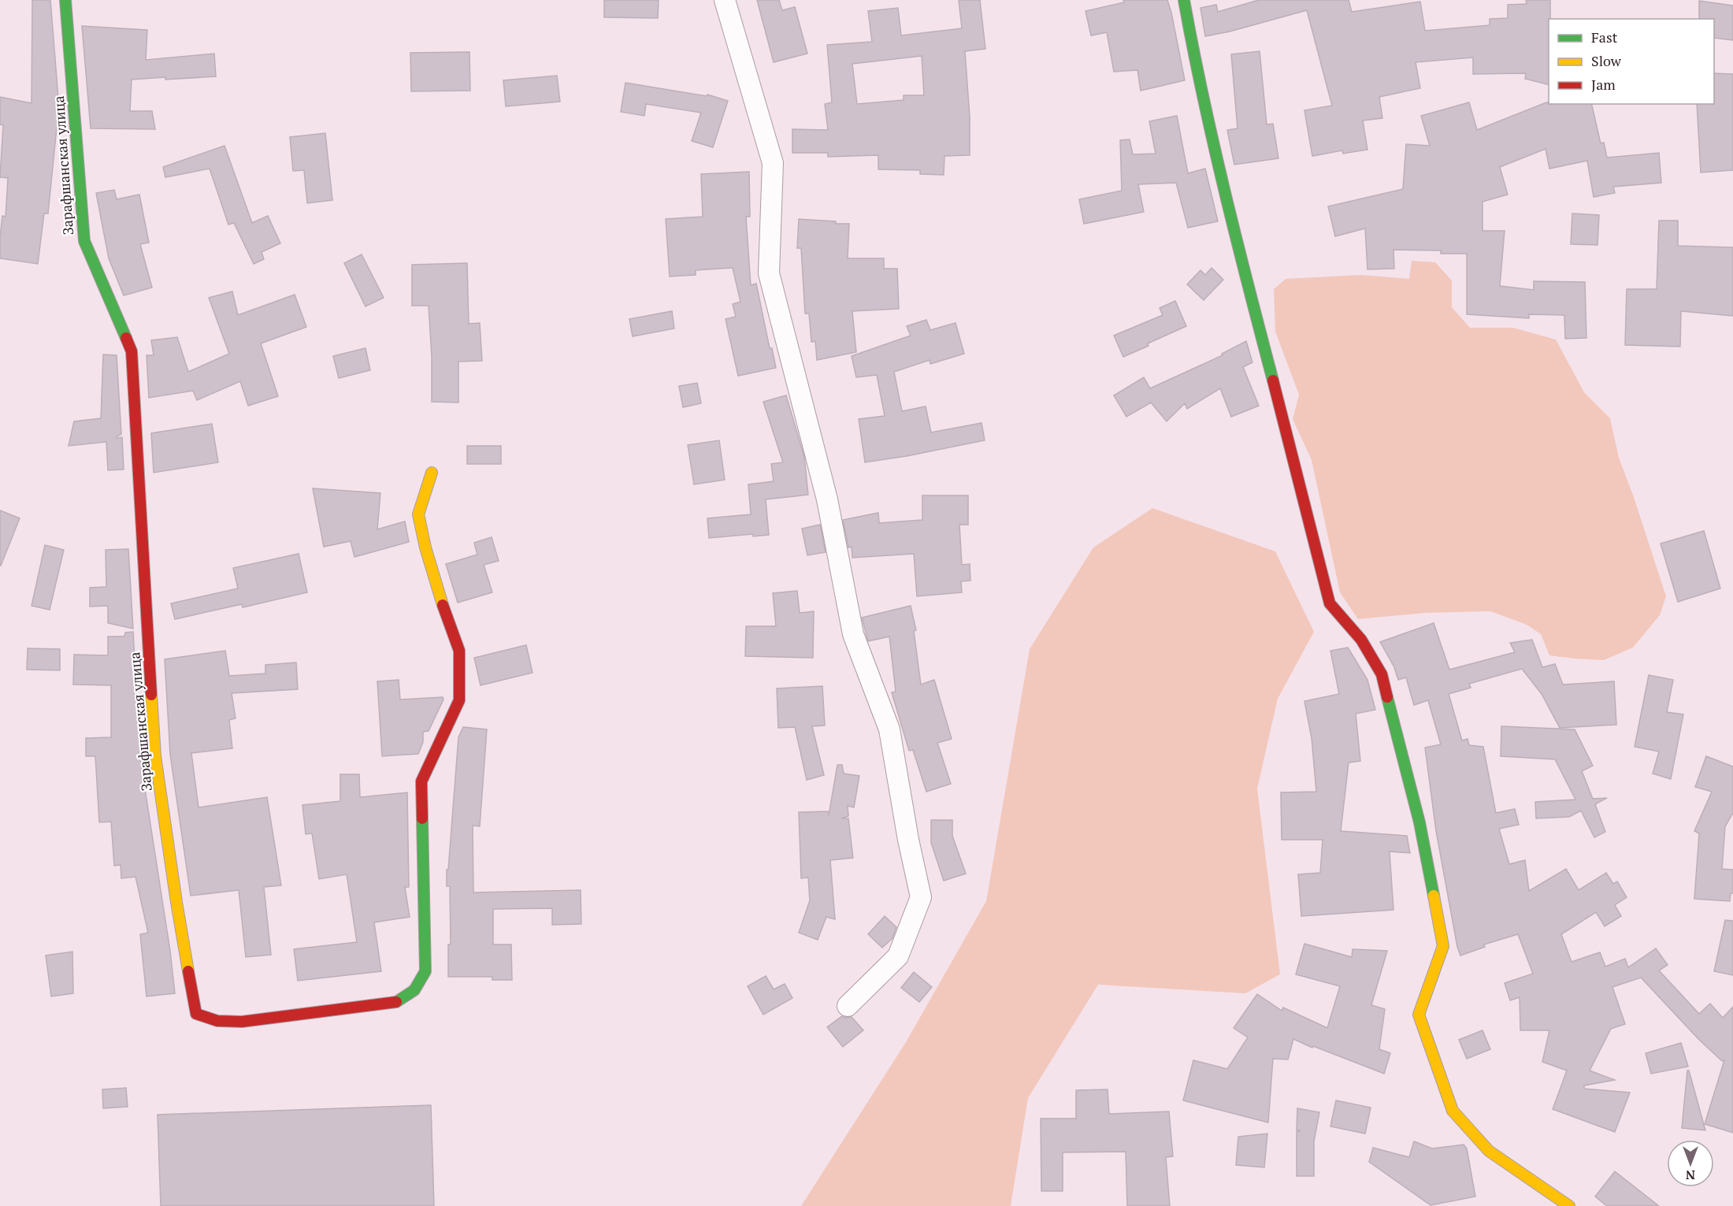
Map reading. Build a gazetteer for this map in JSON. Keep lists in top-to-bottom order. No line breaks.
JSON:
{"streets":{"street":["Зарафшанская улица"]},"legend":["Fast","Slow","Jam"],"north":"bottom"}
